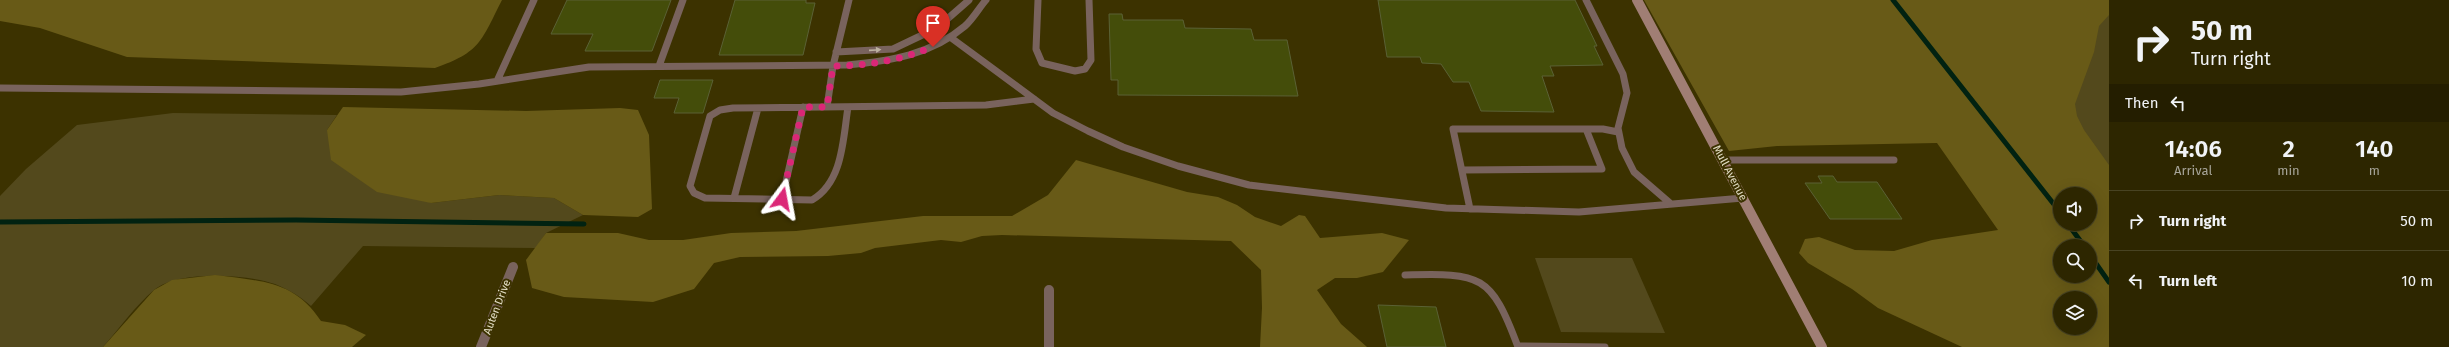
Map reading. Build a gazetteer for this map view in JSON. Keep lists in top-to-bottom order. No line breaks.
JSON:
{"streets":{"street":["Mull Avenue","Auten Drive"]},"page":{"turn":["50 m","Turn right"],"then":"Then","eta":["14:06","Arrival","2","min","140","m"],"list":[{"name":"Turn right","value":"50 m"},{"name":"Turn left","value":"10 m"}]}}
